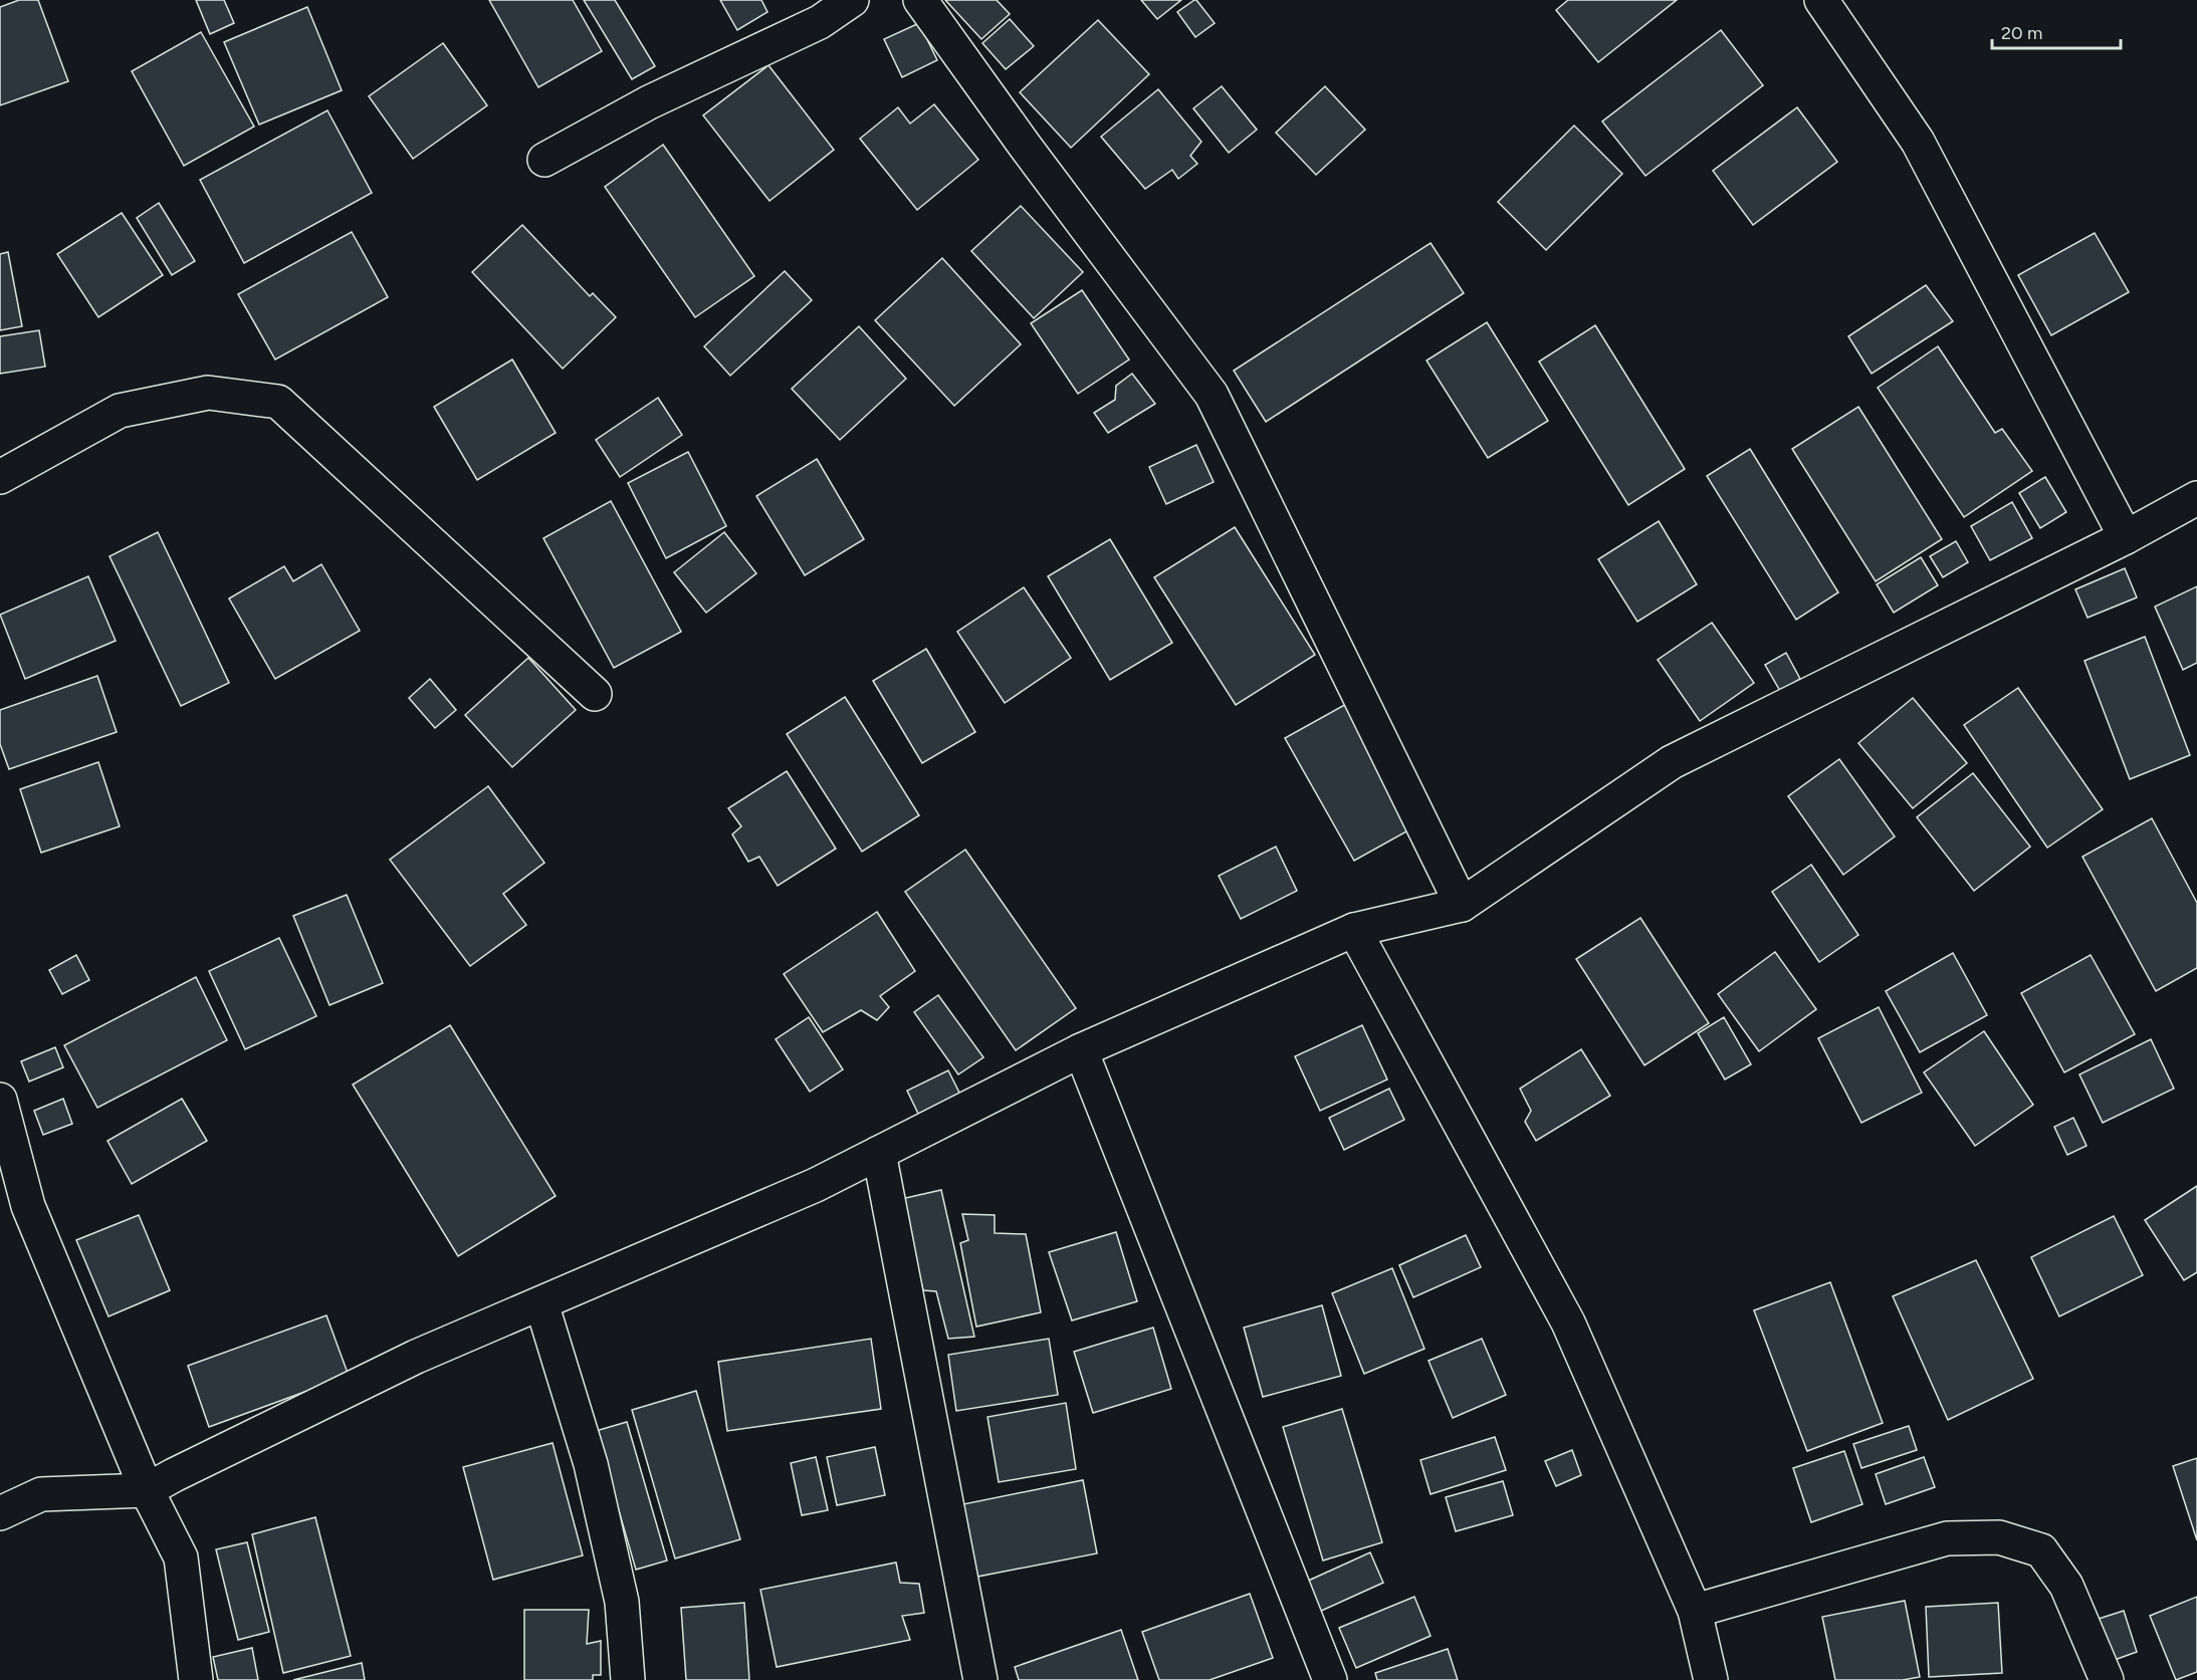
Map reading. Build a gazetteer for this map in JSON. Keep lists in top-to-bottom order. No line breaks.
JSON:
{"scale_bar":"20 m"}
